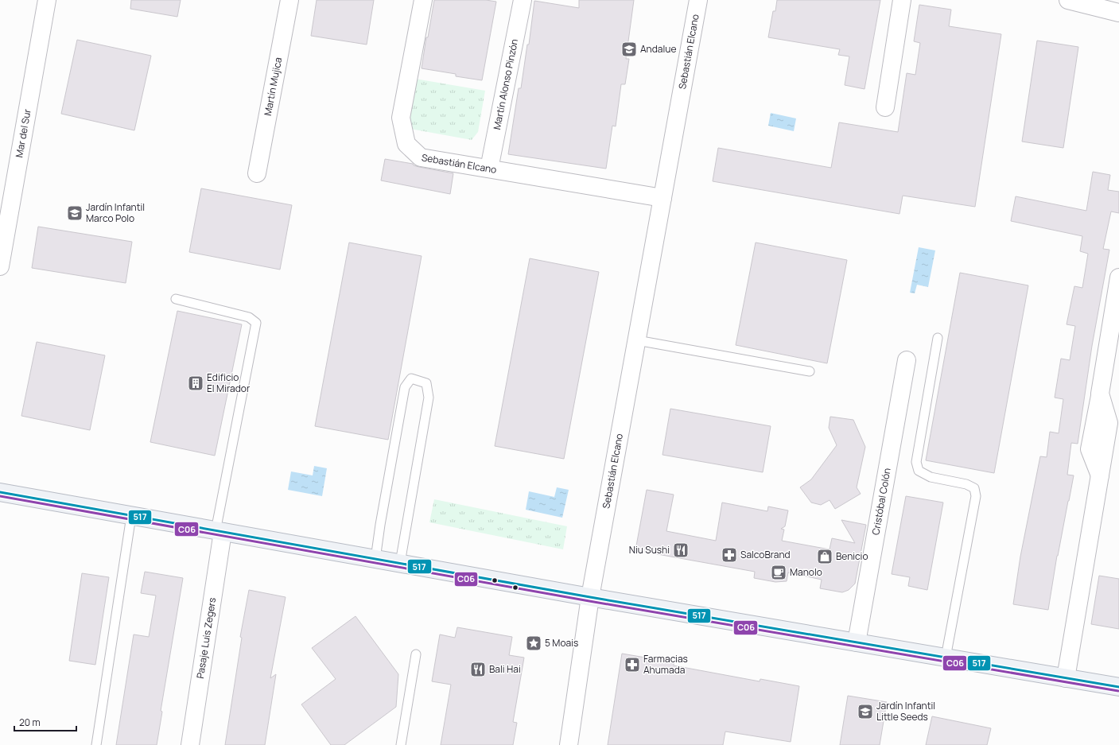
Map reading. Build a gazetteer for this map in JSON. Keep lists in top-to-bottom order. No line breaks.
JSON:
{"streets":{"street":["Sebastián Elcano","Martín Alonso Pinzón","Martín Mujica","Mar del Sur","Cristóbal Colón","Pasaje Luis Zegers"]},"crossings":[["Sebastián Elcano","Martín Alonso Pinzón"]],"places":{"school or university":["Andalue","Jardín Infantil Marco Polo","Jardín Infantil Little Seeds"],"building":["Edificio El Mirador"],"restaurant":["Niu Sushi","Bali Hai"],"pharmacy":["SalcoBrand","Farmacias Ahumada"],"shop":["Benicio"],"cafe":["Manolo"],"place":["5 Moais"]},"lines":["transit line 517","transit line C06"],"scale_bar":"20 m"}
